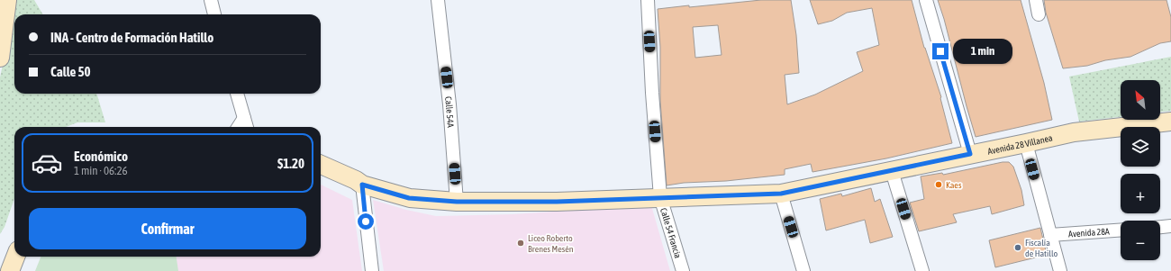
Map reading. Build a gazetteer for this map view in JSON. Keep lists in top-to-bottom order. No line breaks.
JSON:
{"streets":{"street":["Calle 54A","Avenida 28 Villanea","Calle 54 Francia","Avenida 28A"]},"crossings":[["Calle 54A","Avenida 28 Villanea"],["Avenida 28 Villanea","Calle 54 Francia"]],"places":["Kaes","Liceo Roberto Brenes Mesén","Fiscalía de Hatillo"],"north":"top left","page":{"banner":["INA - Centro de Formación Hatillo","Calle 50"],"bubble":"1 min","map_buttons":["+","−"],"list":[{"name":"Económico","note":"1 min · 06:26","value":"$1.20"}],"buttons":"Confirmar"}}
